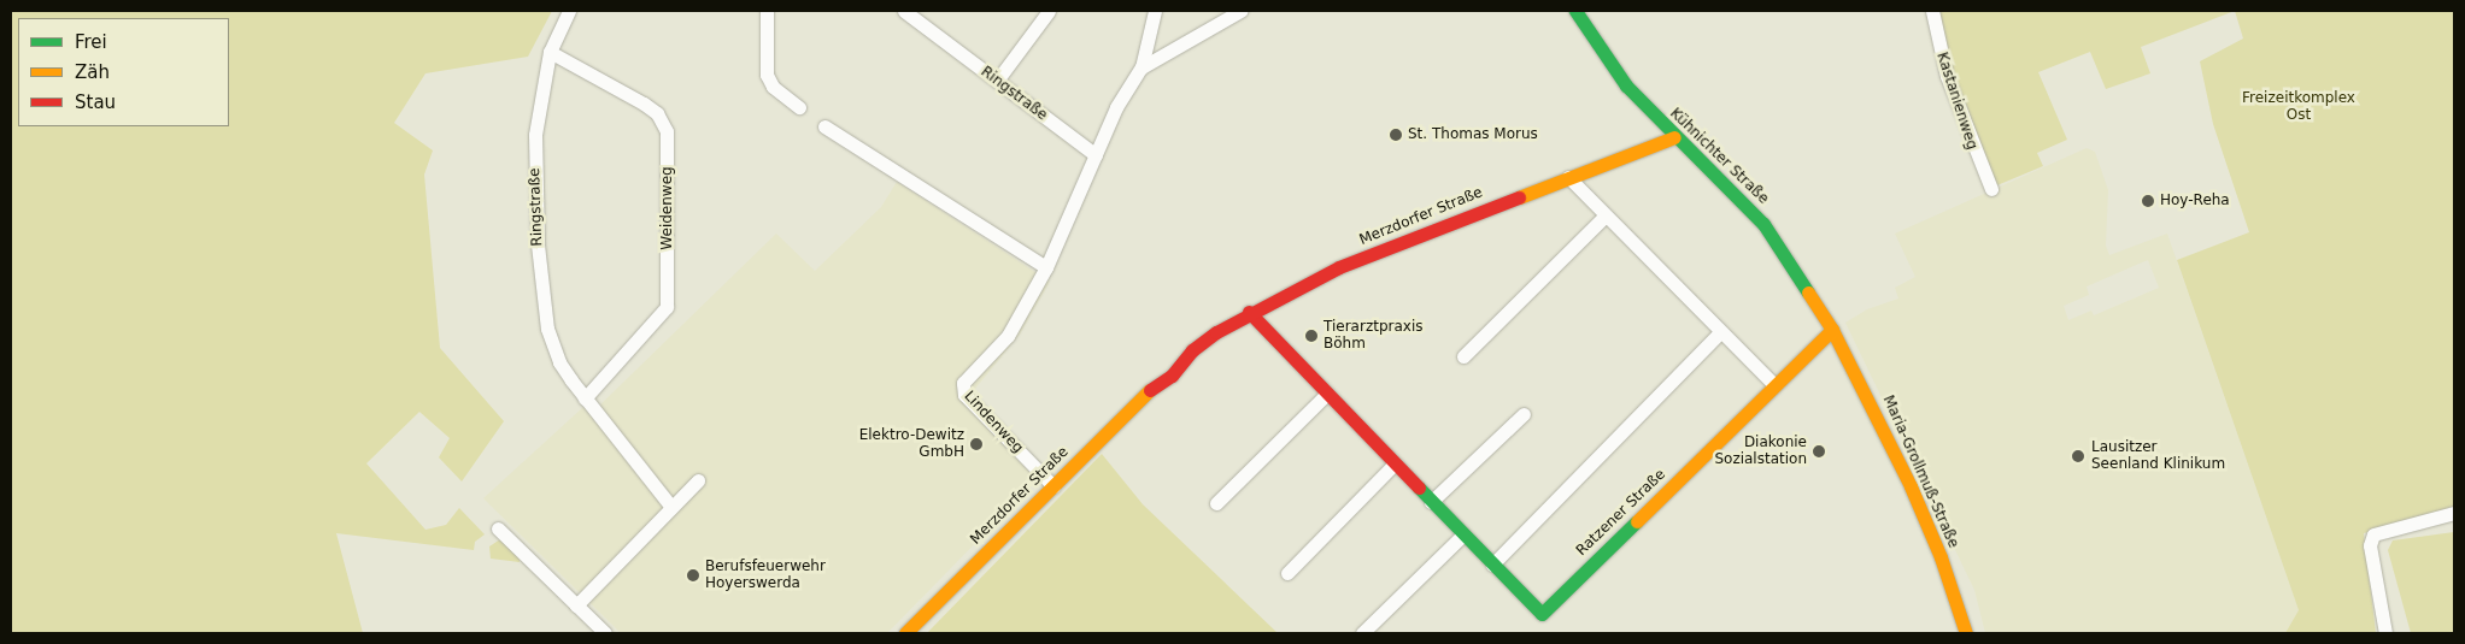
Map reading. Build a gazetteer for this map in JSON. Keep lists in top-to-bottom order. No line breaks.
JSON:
{"streets":{"street":["Ringstraße","Kastanienweg","Kühnichter Straße","Weidenweg","Merzdorfer Straße","Lindenweg","Maria-Grollmuß-Straße","Ratzener Straße"]},"crossings":[["Ringstraße","Weidenweg"],["Ringstraße","Lindenweg"],["Kühnichter Straße","Merzdorfer Straße"],["Kühnichter Straße","Maria-Grollmuß-Straße"],["Kühnichter Straße","Ratzener Straße"],["Merzdorfer Straße","Lindenweg"],["Merzdorfer Straße","Ratzener Straße"],["Maria-Grollmuß-Straße","Ratzener Straße"]],"parks":["Freizeitkomplex Ost"],"places":["St. Thomas Morus","Hoy-Reha","Tierarztpraxis Böhm","Elektro-Dewitz GmbH","Diakonie Sozialstation","Lausitzer Seenland Klinikum","Berufsfeuerwehr Hoyerswerda"],"legend":["Frei","Zäh","Stau"]}
